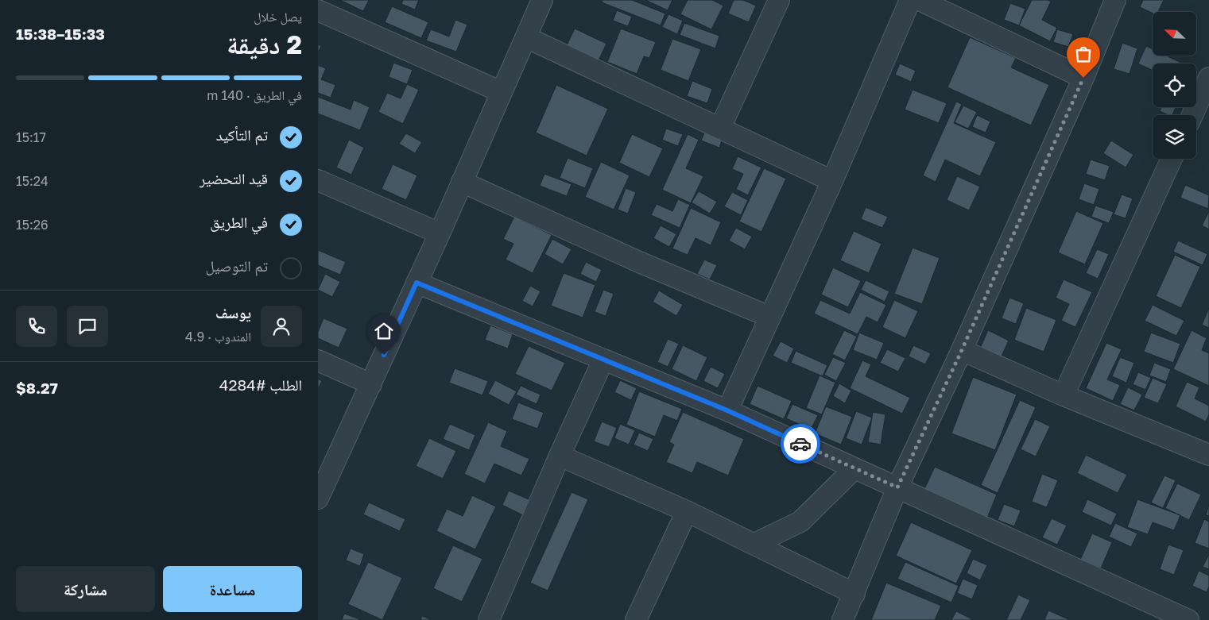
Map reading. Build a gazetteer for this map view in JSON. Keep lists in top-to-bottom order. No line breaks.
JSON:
{"north":"top left","page":{"heading":["2 دقيقة","يصل خلال","15:33–15:38"],"panel":["يوسف","المندوب · 4.9","الطلب #4284","$8.27"],"bar":"في الطريق · 140 m","list":[["تم التأكيد","15:17"],["قيد التحضير","15:24"],["في الطريق","15:26"],"تم التوصيل"],"buttons":["مساعدة","مشاركة"]}}
